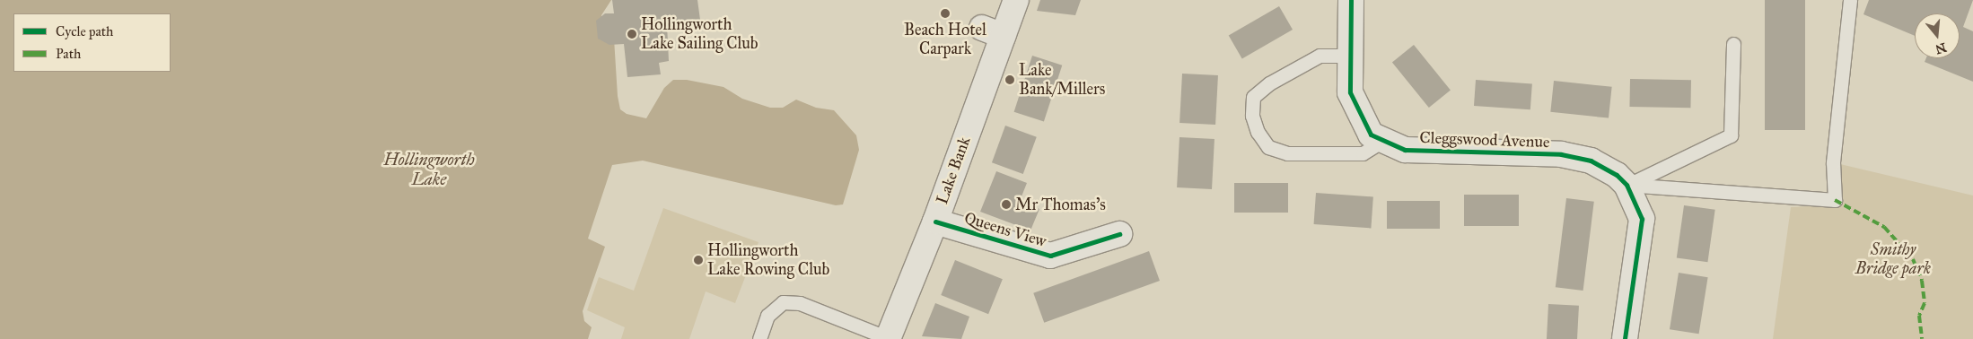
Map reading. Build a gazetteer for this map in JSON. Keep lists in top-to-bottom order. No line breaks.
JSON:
{"streets":{"street":["Cleggswood Avenue","Lake Bank","Queens View"]},"crossings":[["Lake Bank","Queens View"]],"water":["Hollingworth Lake"],"parks":["Smithy Bridge park"],"places":["Beach Hotel Carpark","Hollingworth Lake Sailing Club","Lake Bank/Millers","Mr Thomas's","Hollingworth Lake Rowing Club"],"legend":["Cycle path","Path"],"north":"bottom"}
